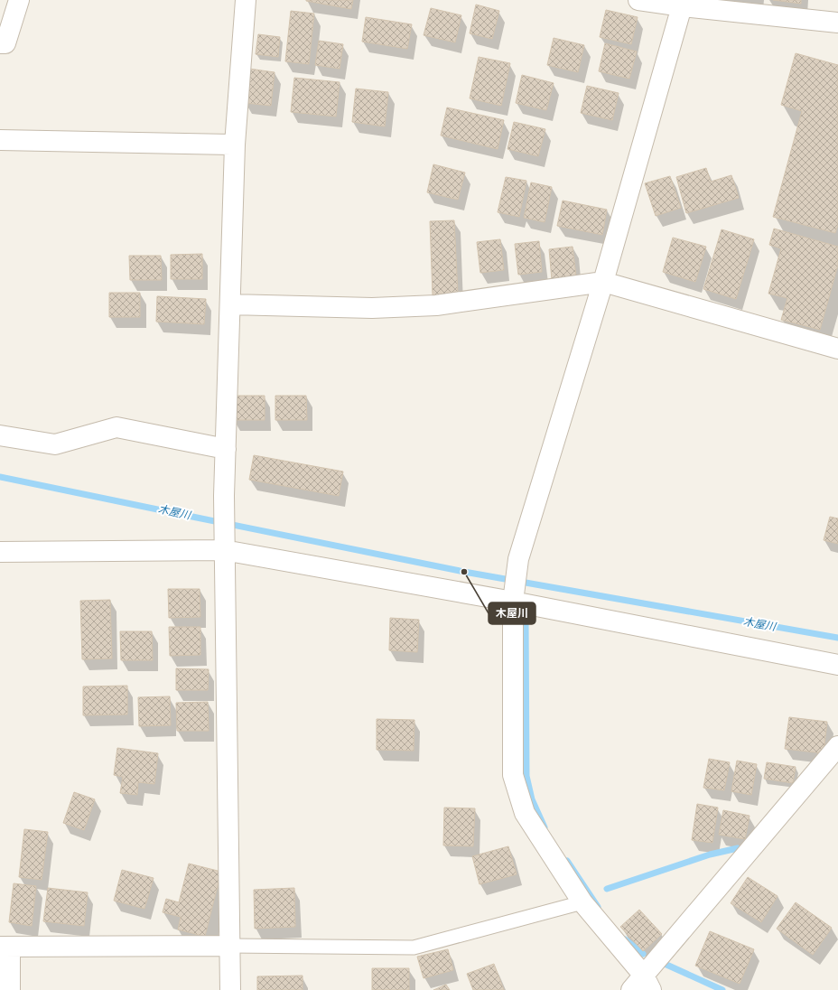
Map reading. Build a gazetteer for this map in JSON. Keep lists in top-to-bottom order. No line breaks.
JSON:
{"water":["木屋川"],"places":["木屋川"]}
